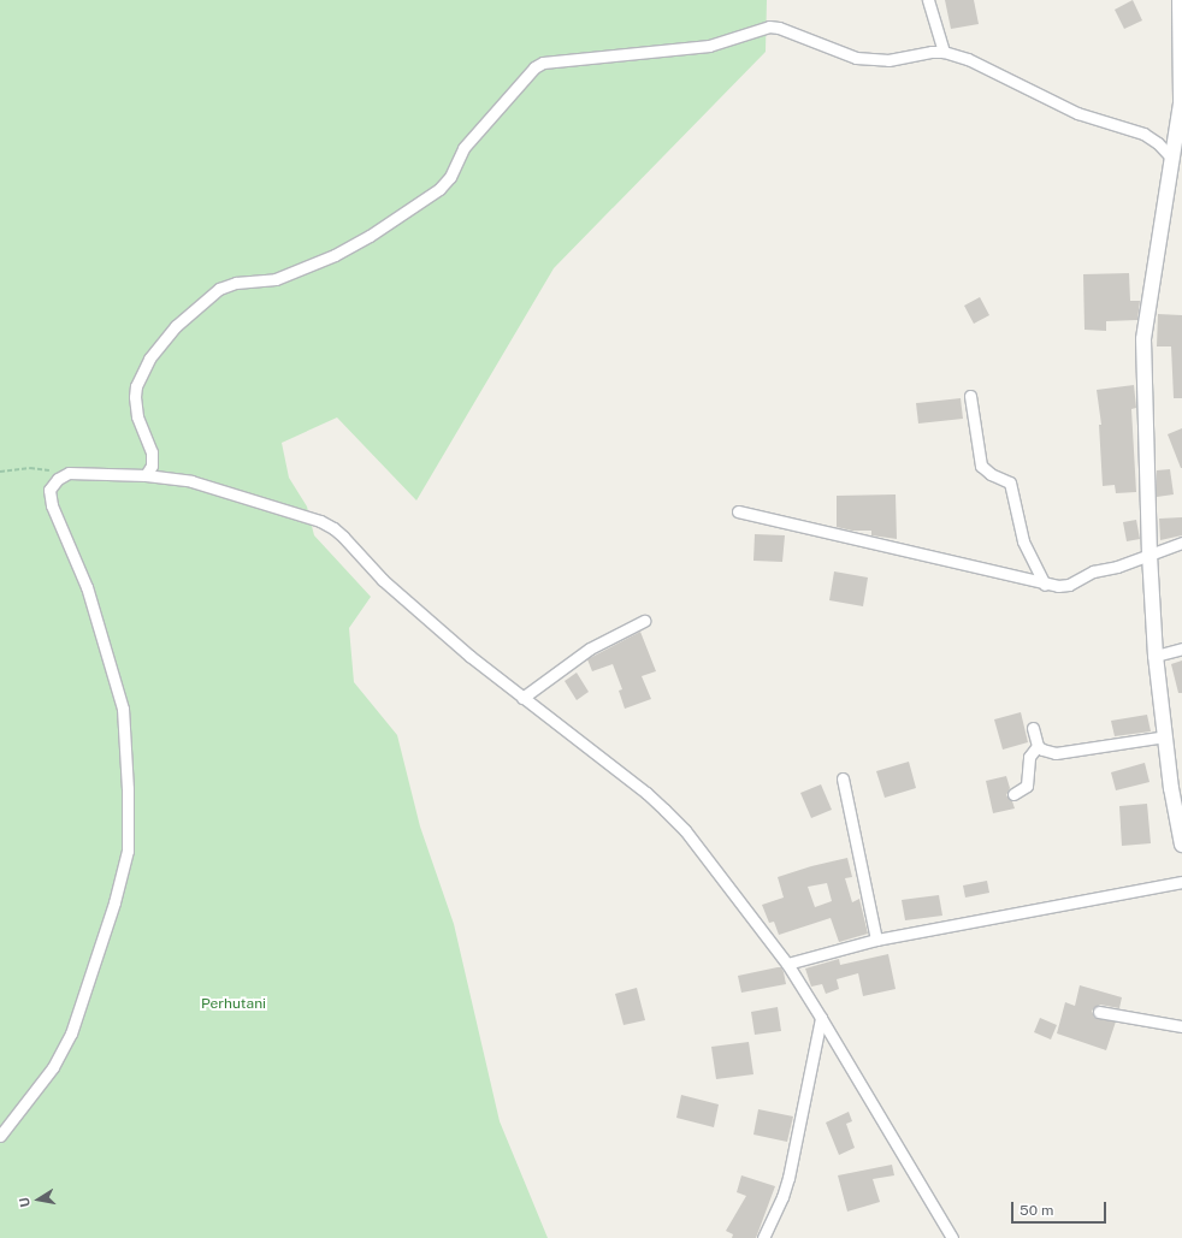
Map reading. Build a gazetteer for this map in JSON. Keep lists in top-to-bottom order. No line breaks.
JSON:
{"parks":["Perhutani"],"scale_bar":"50 m","north":"left"}
